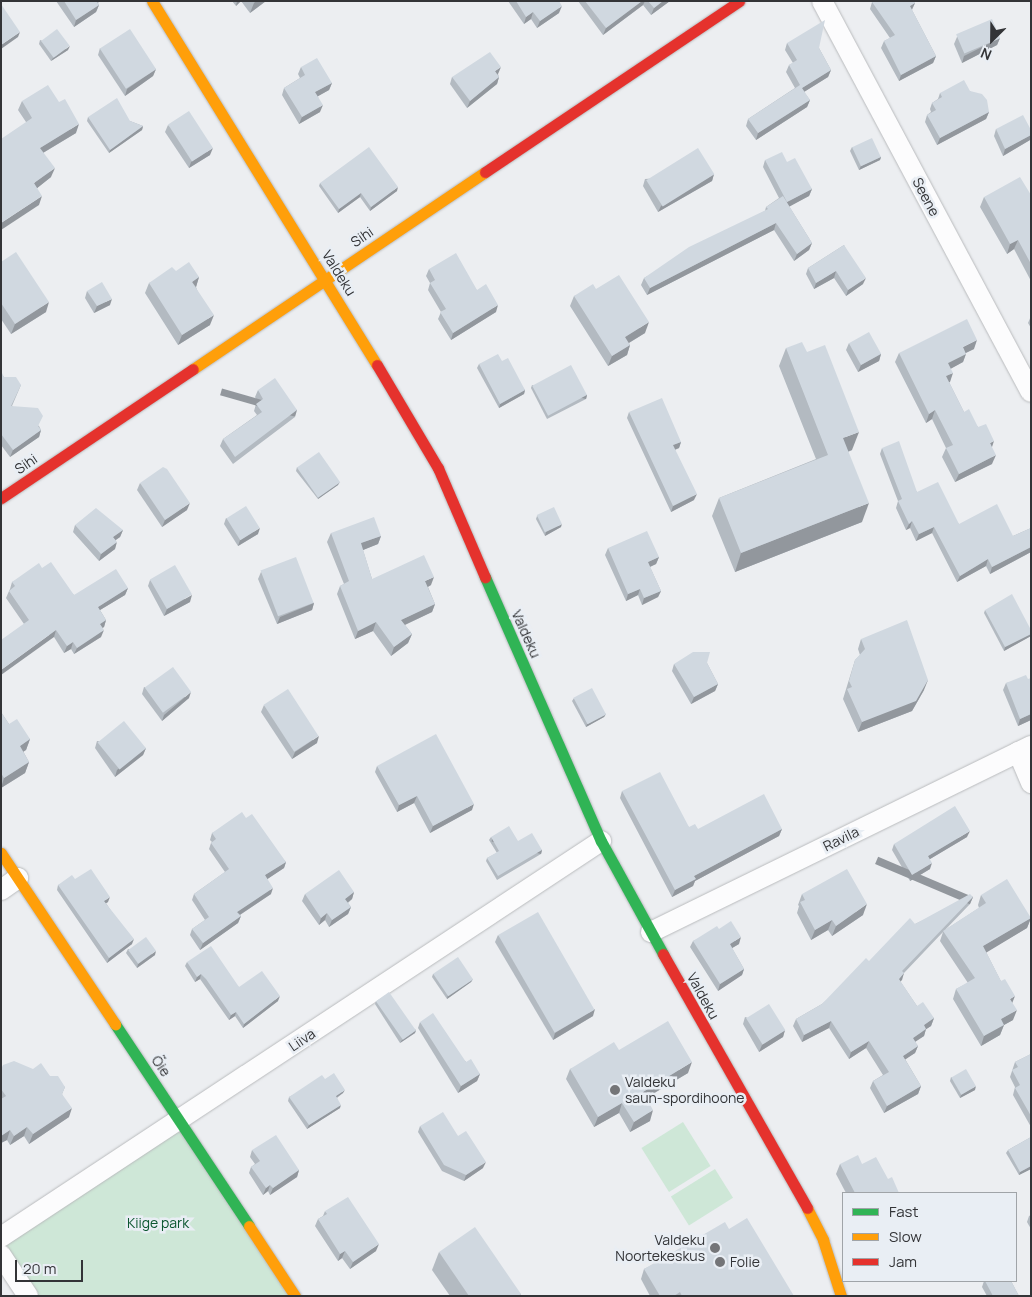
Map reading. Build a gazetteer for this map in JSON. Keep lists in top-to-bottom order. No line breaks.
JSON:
{"streets":{"street":["Seene","Sihi","Valdeku","Ravila","Liiva","Õie"]},"crossings":[["Sihi","Valdeku"],["Valdeku","Ravila"],["Valdeku","Liiva"],["Liiva","Õie"]],"parks":["Kiige park"],"places":["Valdeku saun-spordihoone","Valdeku Noortekeskus","Folie"],"legend":["Fast","Slow","Jam"],"scale_bar":"20 m","north":"bottom left"}
